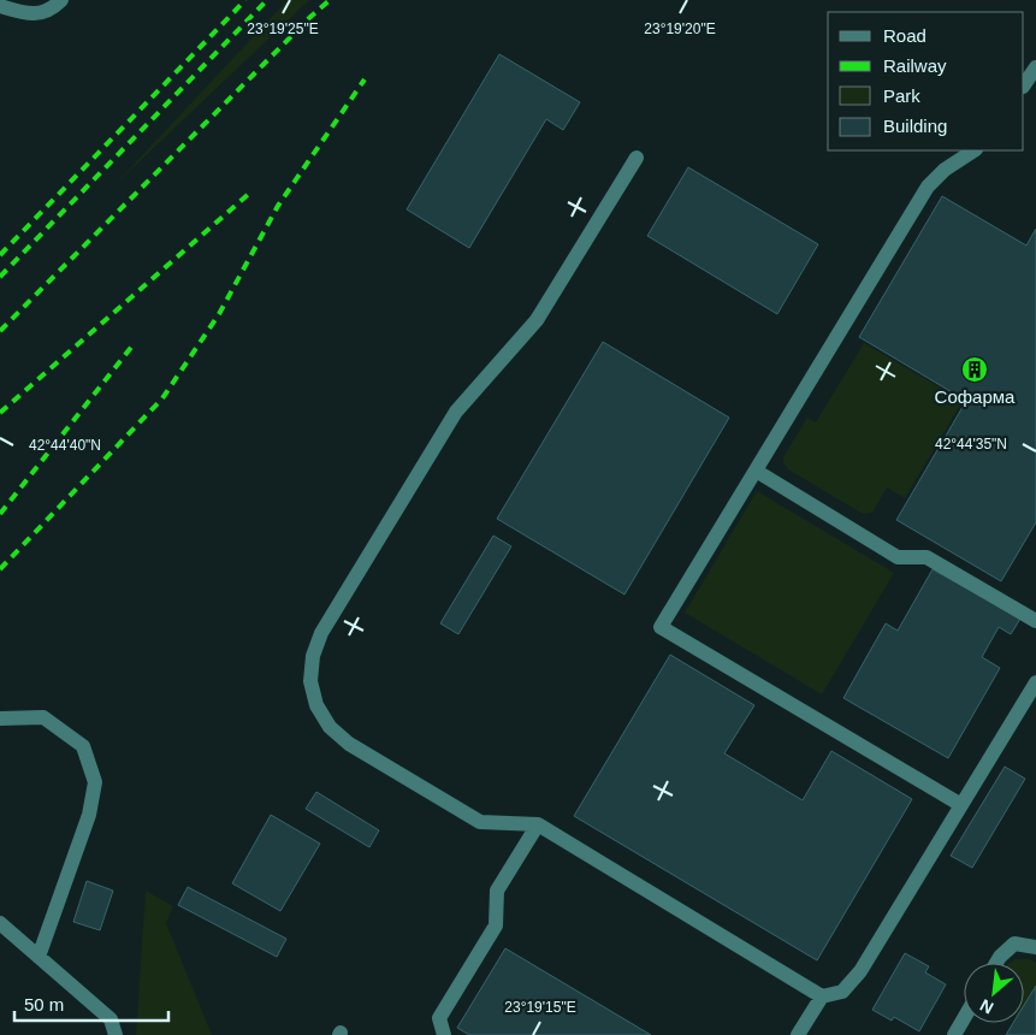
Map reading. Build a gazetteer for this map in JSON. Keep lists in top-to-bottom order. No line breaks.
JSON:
{"places":{"building":["Софарма"]},"legend":["Road","Railway","Park","Building"],"scale_bar":"50 m","north":"bottom left","coordinates":["23°19'25\"E","23°19'20\"E","42°44'35\"N","42°44'40\"N","23°19'15\"E"]}
